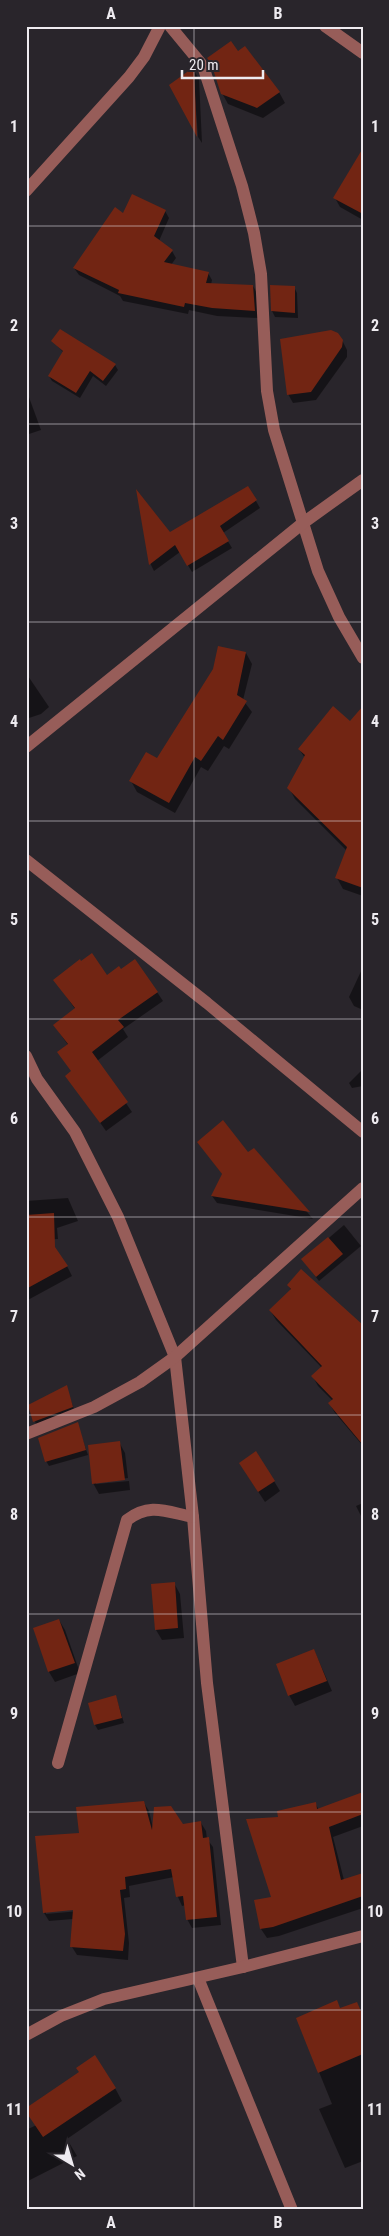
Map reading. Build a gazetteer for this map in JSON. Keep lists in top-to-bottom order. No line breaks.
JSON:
{"scale_bar":"20 m","north":"bottom right","grid":{"columns":["A","B"],"rows":["1","2","3","4","5","6","7","8","9","10","11"]}}
